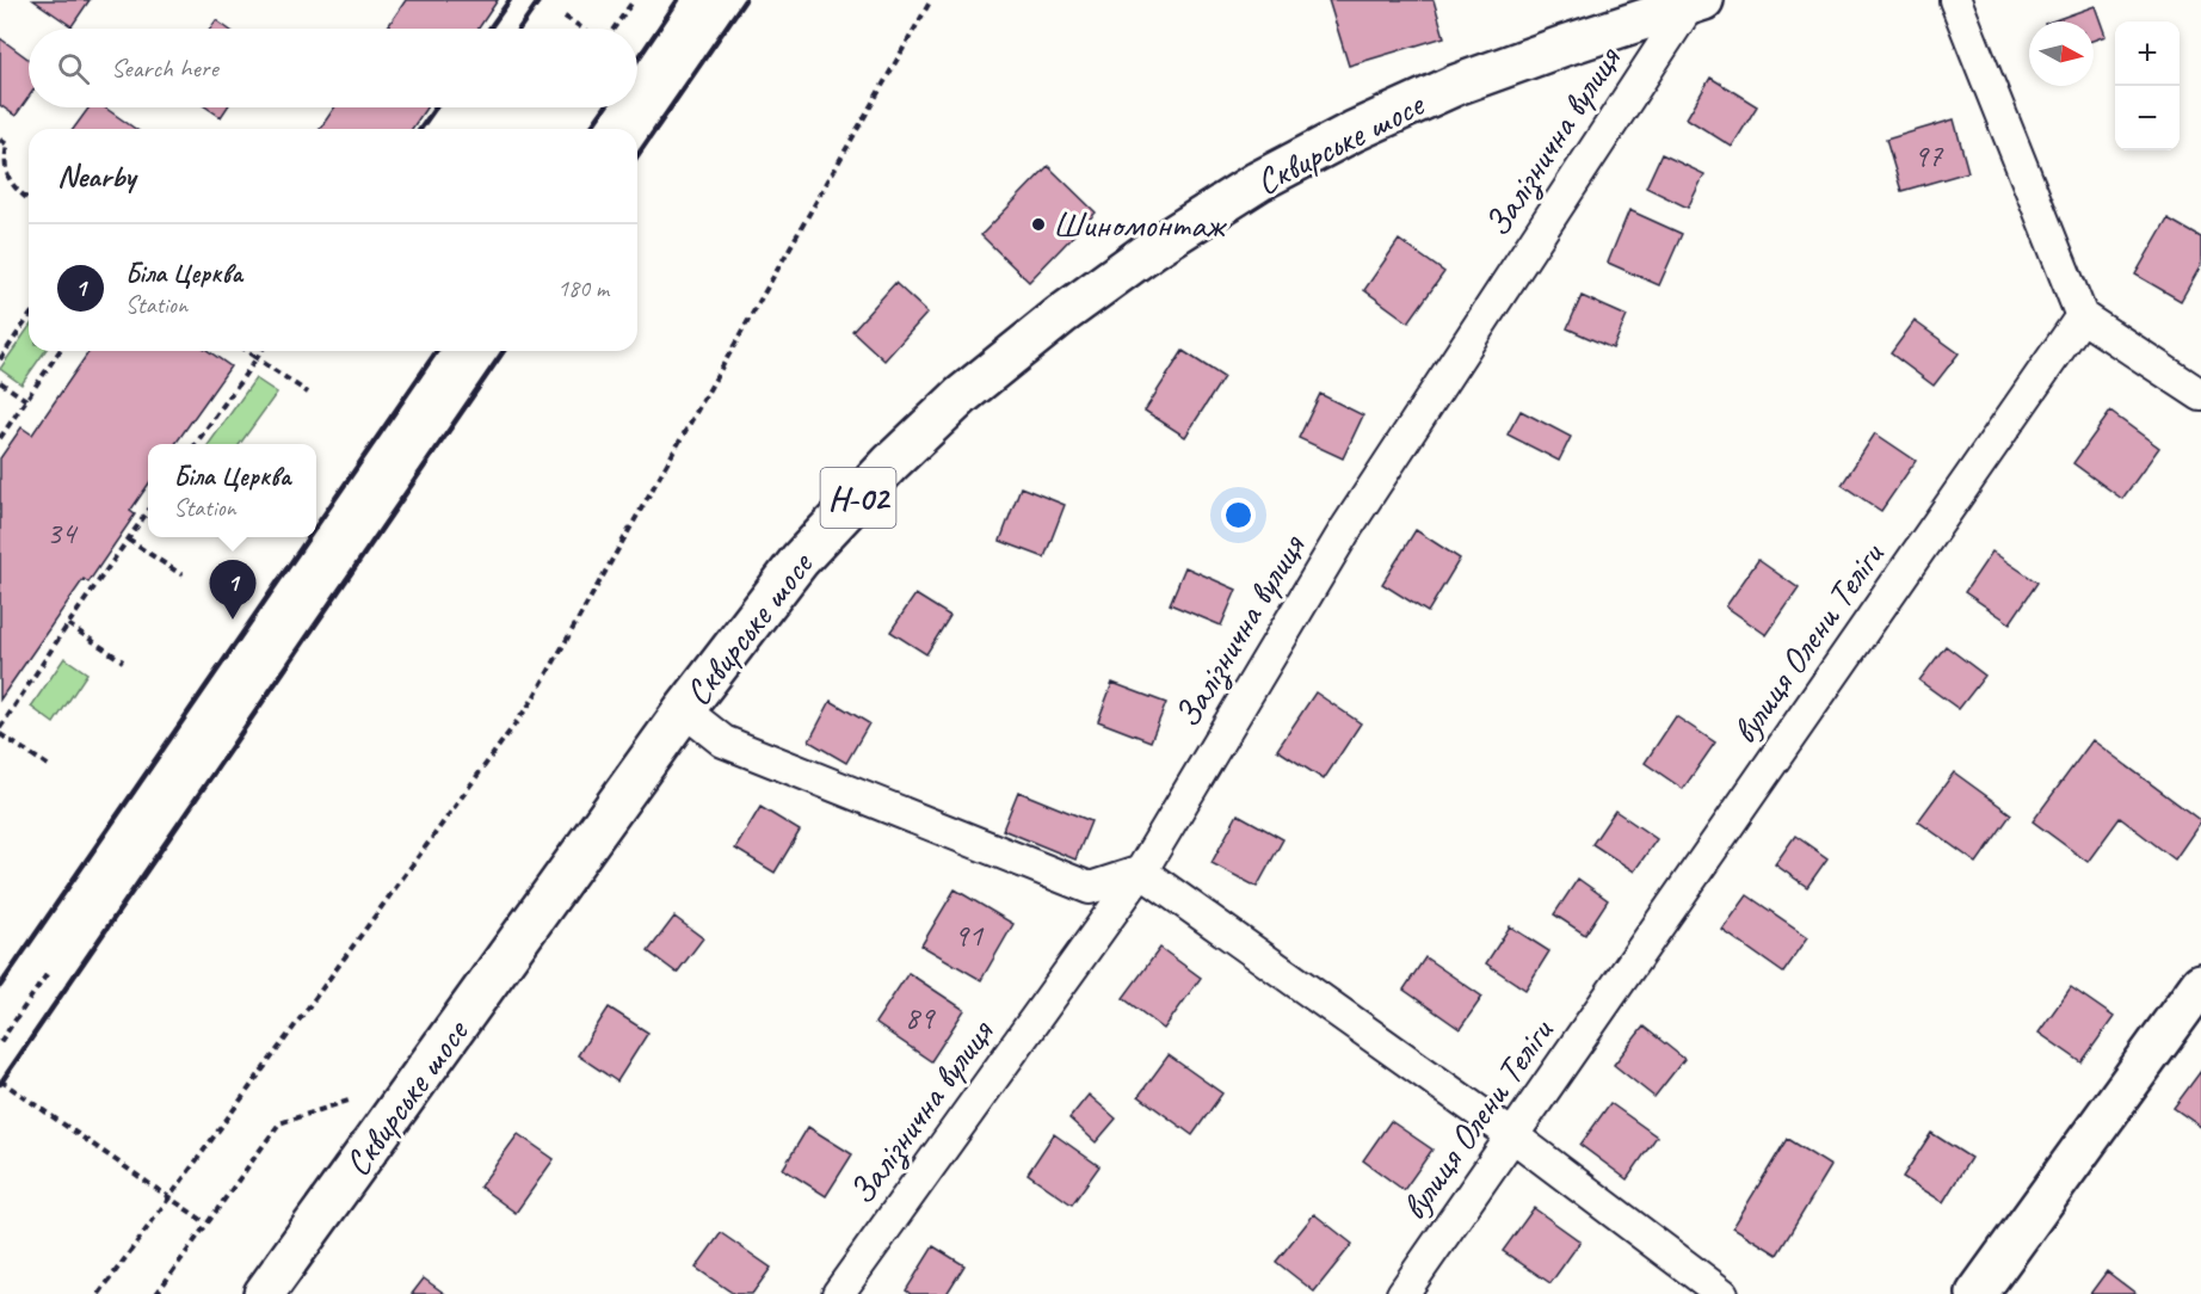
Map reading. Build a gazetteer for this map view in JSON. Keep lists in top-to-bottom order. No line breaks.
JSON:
{"streets":{"main road":["Сквирське шосе","Н-02"],"street":["Залізнична вулиця","вулиця Олени Теліги"]},"crossings":[["Залізнична вулиця","Сквирське шосе"]],"places":["Шиномонтаж"],"house_numbers":["97","34","91","89"],"north":"right","page":{"map_buttons":["+","−"],"search":"Search here","heading":"Nearby","list":[{"mark":"1","name":"Біла Церква","note":"Station","value":"180 m"}],"popup":["Біла Церква","Station"],"pins":"1"}}
